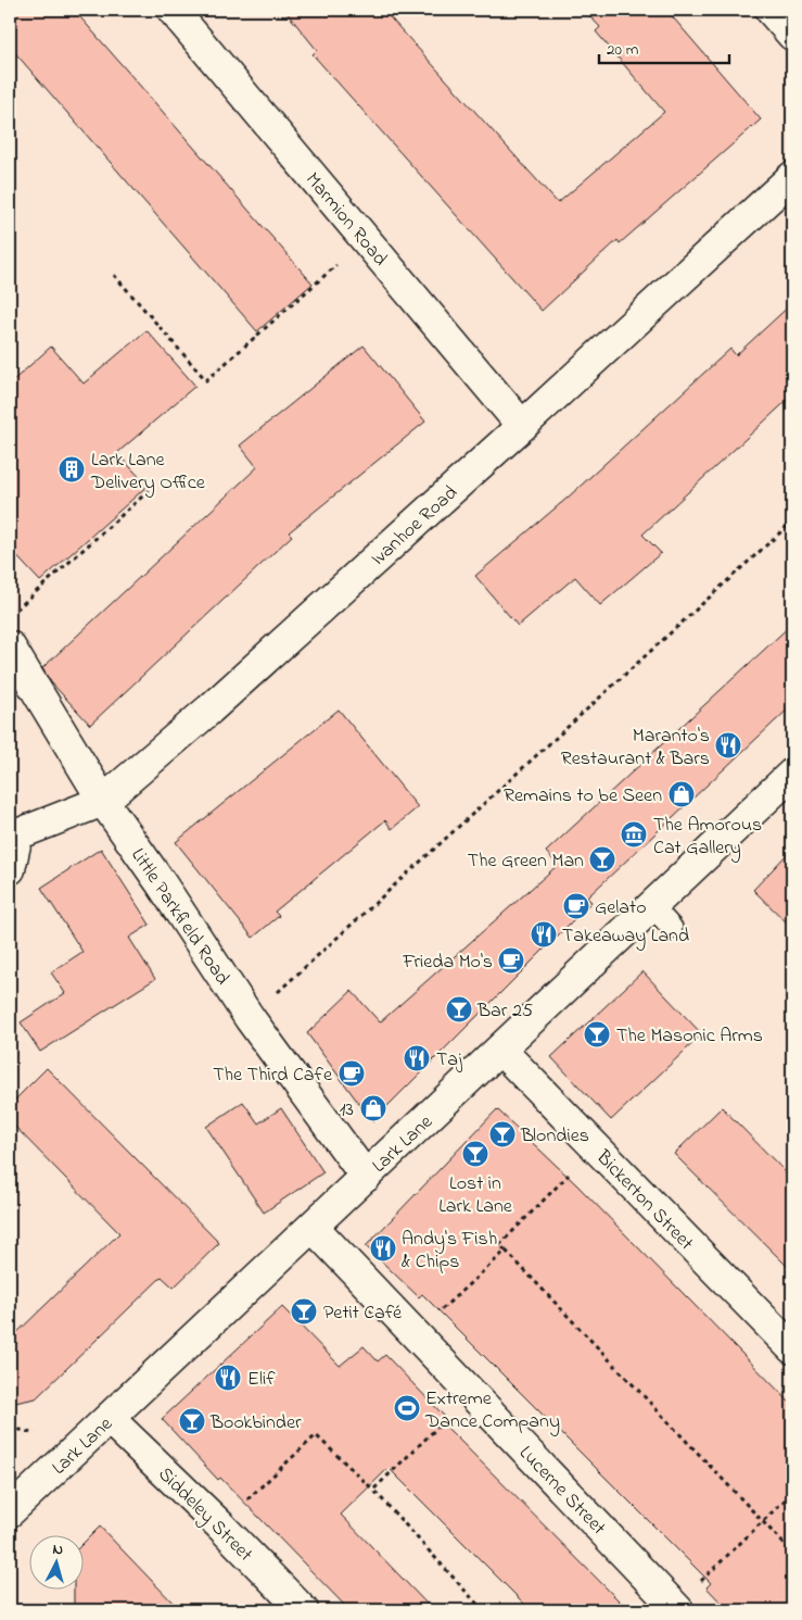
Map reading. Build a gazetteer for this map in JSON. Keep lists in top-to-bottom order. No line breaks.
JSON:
{"streets":{"street":["Marmion Road","Ivanhoe Road","Little Parkfield Road","Lark Lane","Bickerton Street","Lucerne Street","Siddeley Street"]},"crossings":[["Marmion Road","Ivanhoe Road"],["Ivanhoe Road","Little Parkfield Road"],["Little Parkfield Road","Lark Lane"],["Lark Lane","Bickerton Street"],["Lark Lane","Lucerne Street"],["Lark Lane","Siddeley Street"]],"places":{"building":["Lark Lane Delivery Office"],"restaurant":["Maranto's Restaurant & Bars","Takeaway Land","Taj","Andy's Fish & Chips","Elif"],"shop":["Remains to be Seen","13"],"museum":["The Amorous Cat Gallery"],"bar":["The Green Man","Bar 25","The Masonic Arms","Blondies","Lost in Lark Lane","Petit Café","Bookbinder"],"cafe":["Gelato","Frieda Mo's","The Third Cafe"],"sports":["Extreme Dance Company"]},"scale_bar":"20 m","north":"top"}
